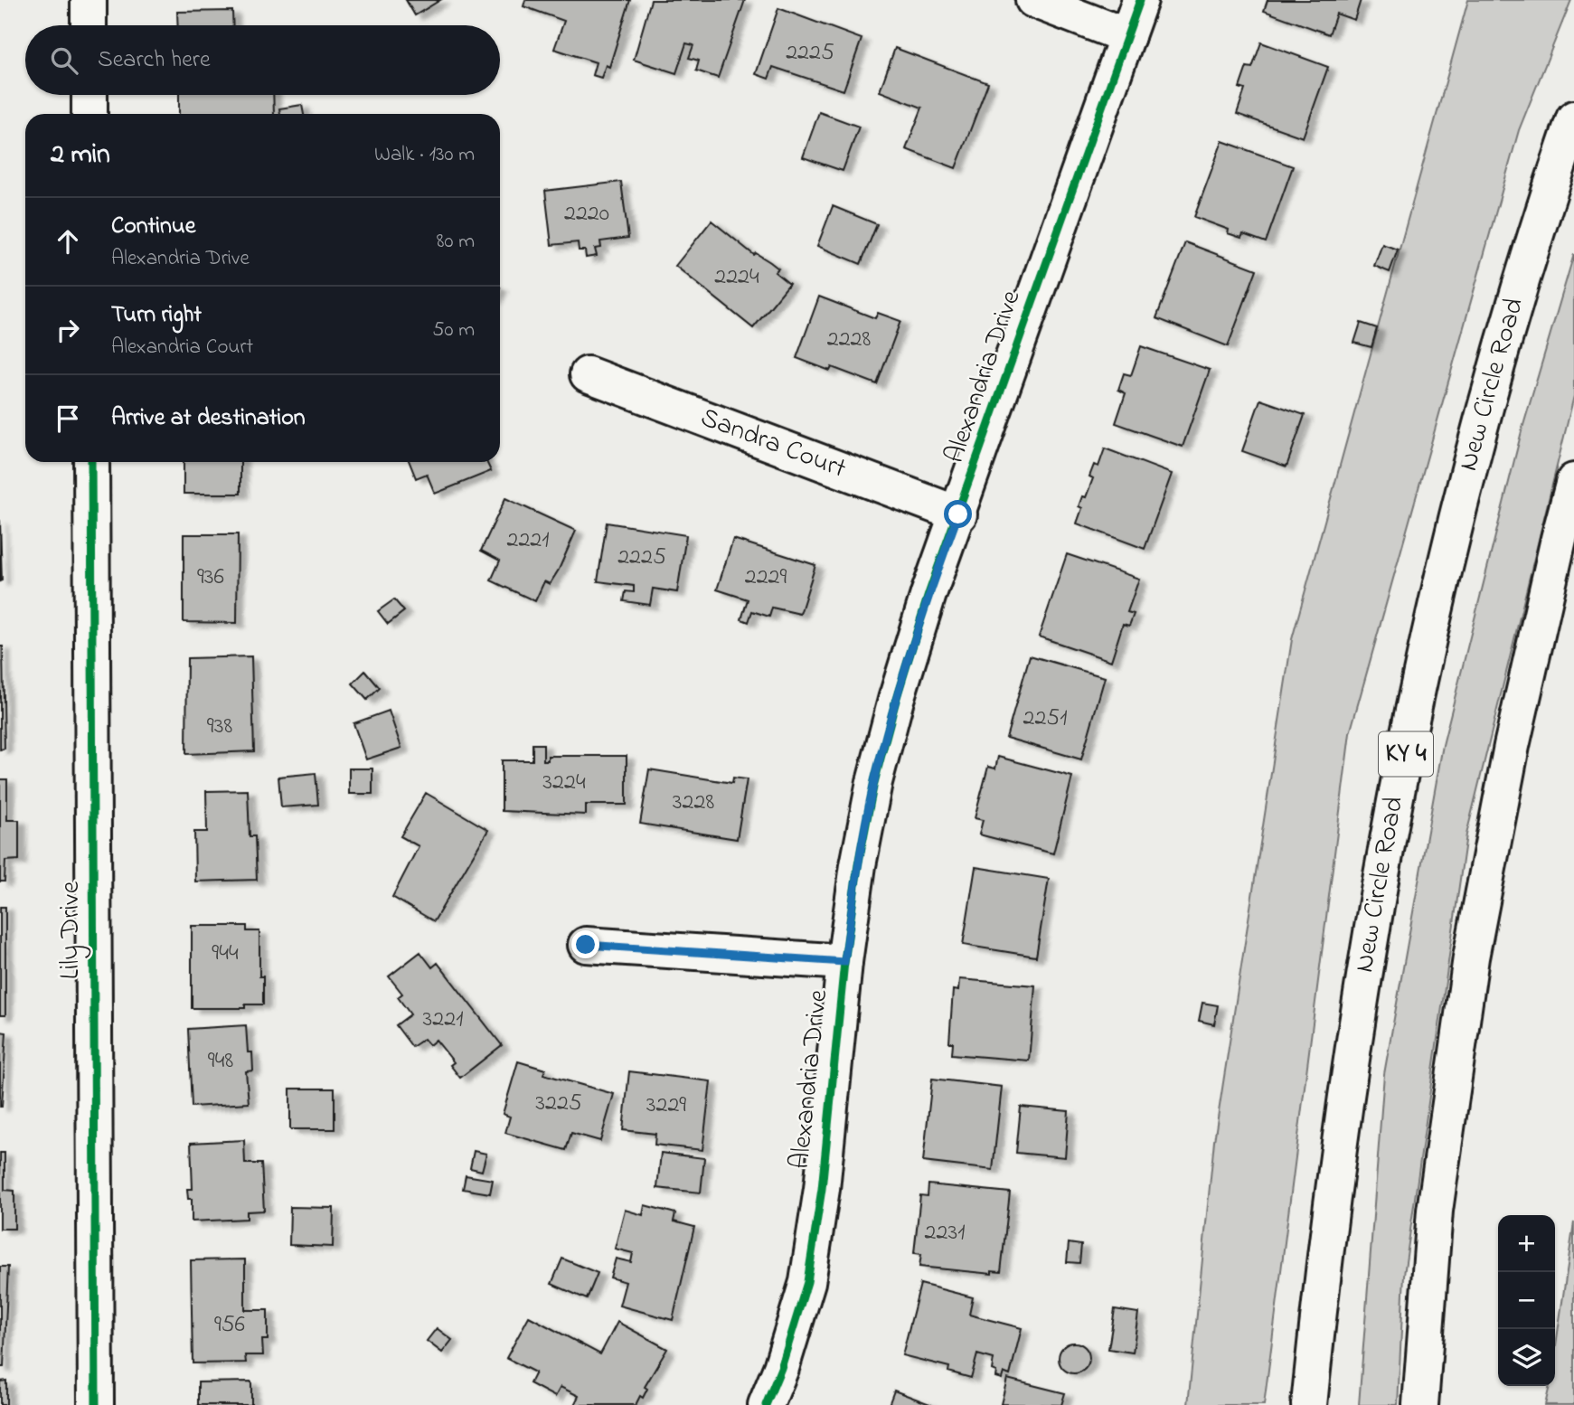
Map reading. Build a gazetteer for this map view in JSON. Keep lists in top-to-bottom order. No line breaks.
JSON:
{"streets":{"main road":["Alexandria Drive","New Circle Road","Sandra Court","KY 4","Lily Drive"]},"crossings":[["Alexandria Drive","Sandra Court"]],"house_numbers":["2225","2220","2224","2228","2221","2225","936","2229","2251","938","3224","3228","944","3221","948","3225","3229","2231","956"],"page":{"search":"Search here","heading":["2 min","Walk · 130 m"],"list":[["Continue","Alexandria Drive","80 m"],["Turn right","Alexandria Court","50 m"],"Arrive at destination"],"map_buttons":["+","−"]}}
